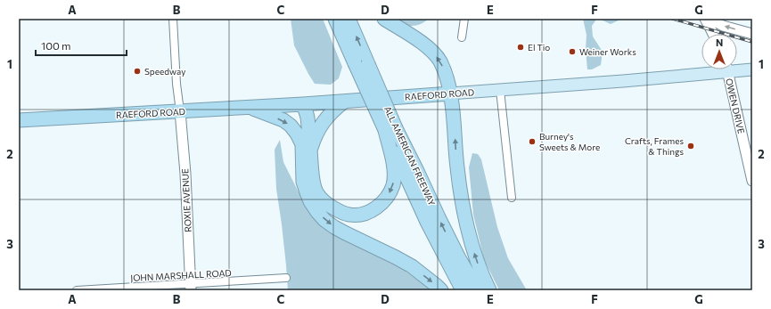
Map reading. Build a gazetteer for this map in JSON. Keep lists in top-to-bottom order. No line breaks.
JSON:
{"streets":{"highway":["RAEFORD ROAD","ALL AMERICAN FREEWAY"],"street":["OWEN DRIVE","ROXIE AVENUE","JOHN MARSHALL ROAD"]},"crossings":[["RAEFORD ROAD","ROXIE AVENUE"],["ROXIE AVENUE","JOHN MARSHALL ROAD"]],"places":["El Tio","Weiner Works","Speedway","Burney's Sweets & More","Crafts, Frames & Things"],"scale_bar":"100 m","north":"top","grid":{"columns":["A","B","C","D","E","F","G"],"rows":["1","2","3"]}}
